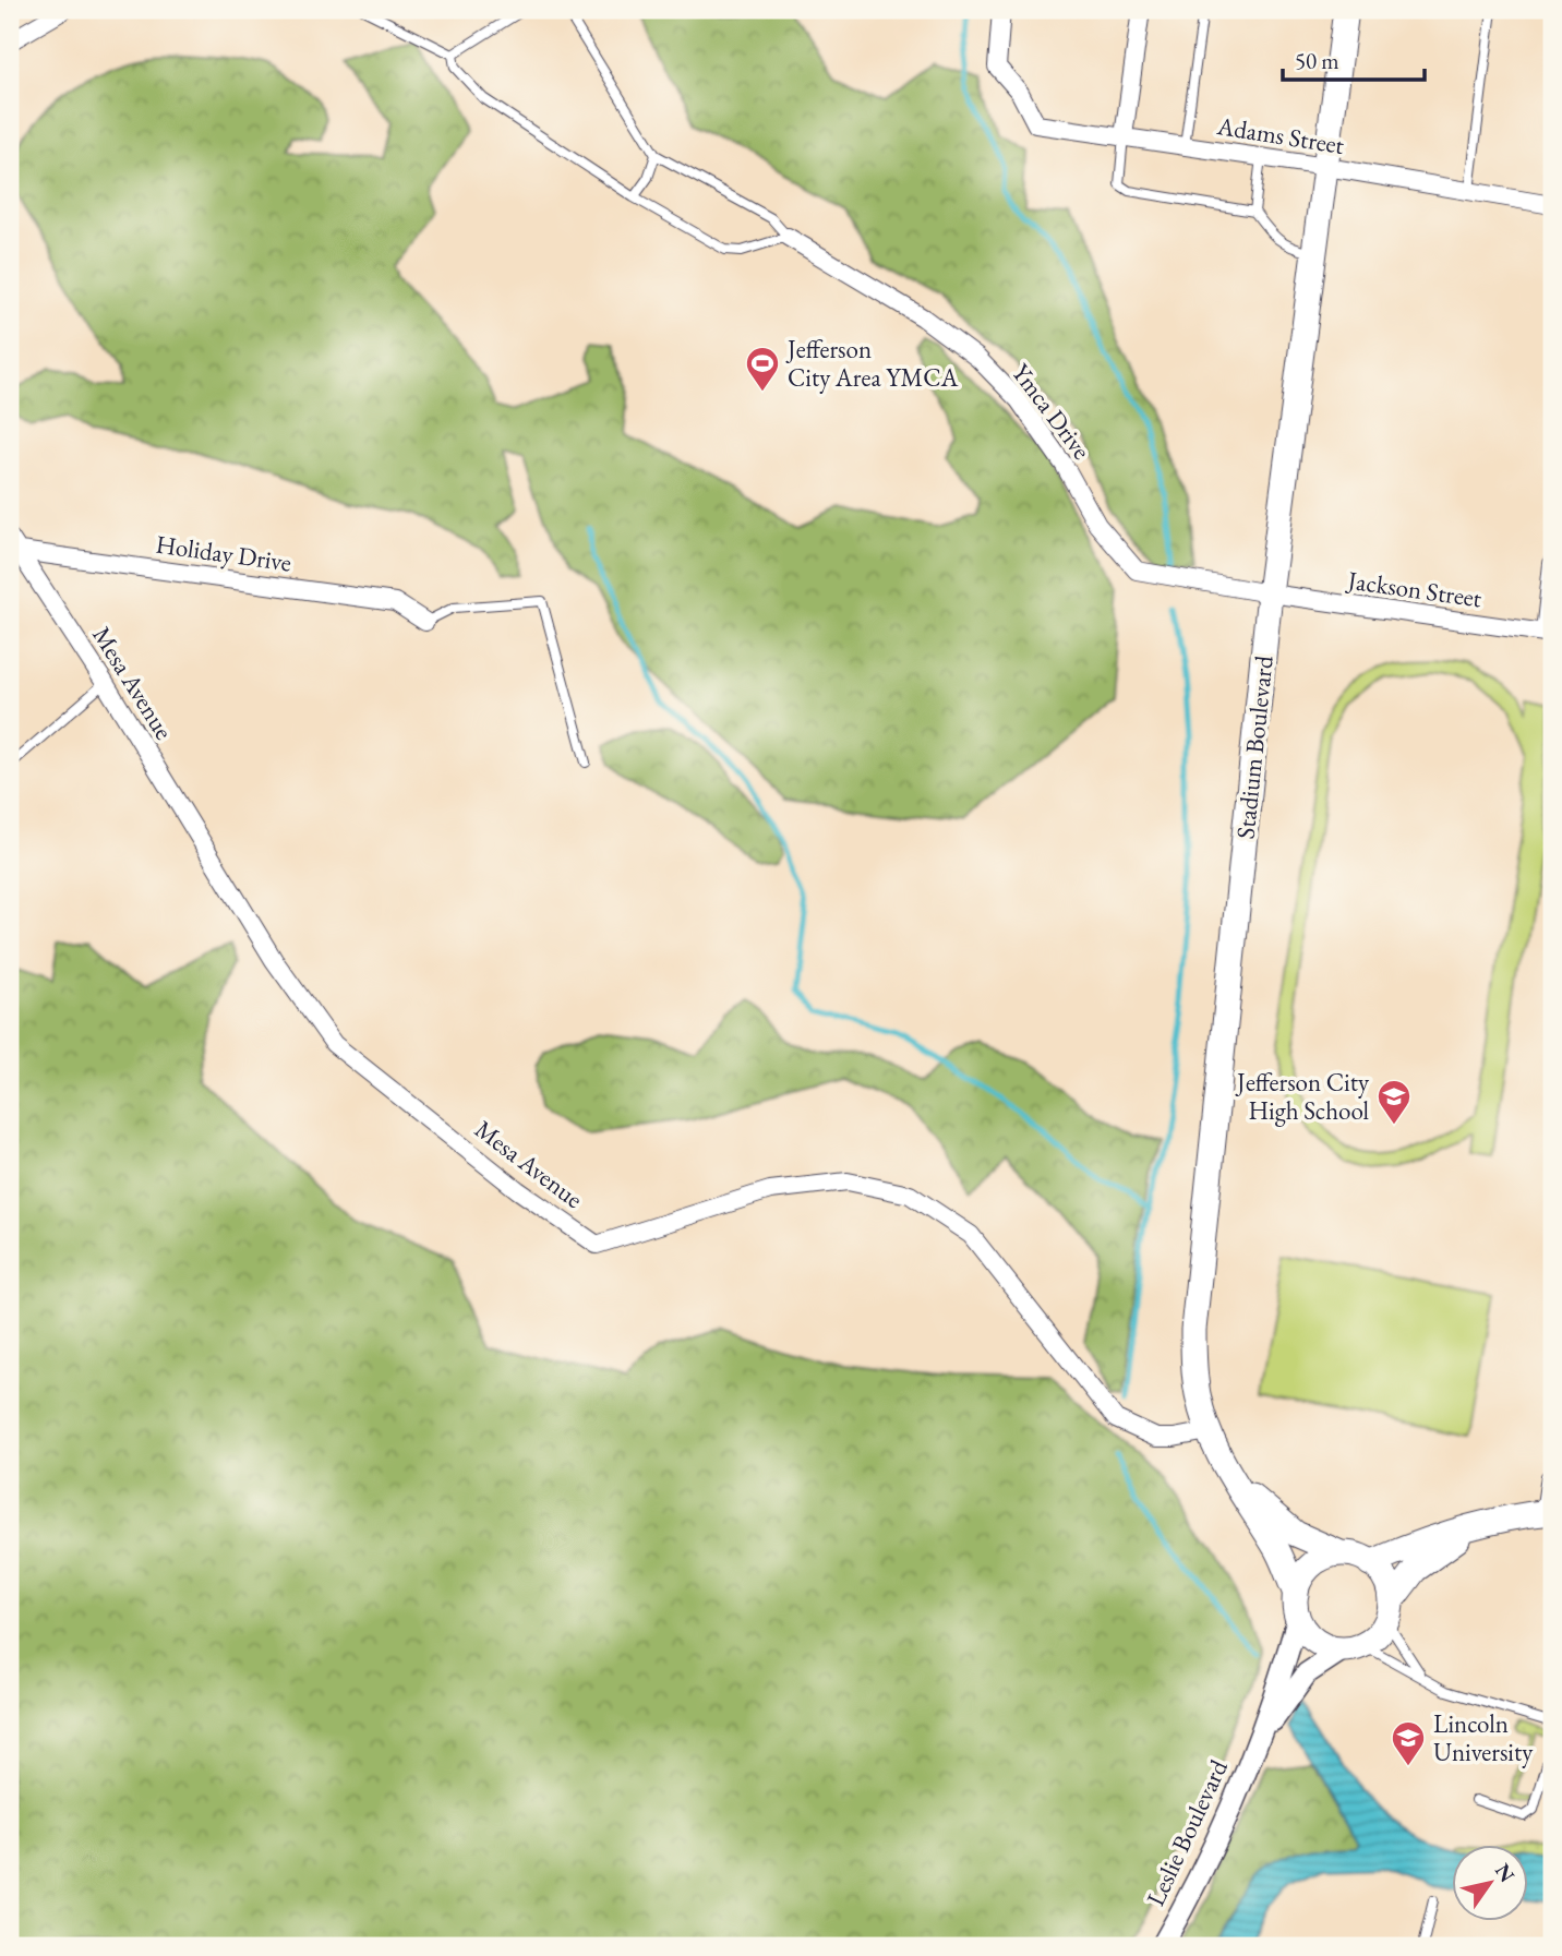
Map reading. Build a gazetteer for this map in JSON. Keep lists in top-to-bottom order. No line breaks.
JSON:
{"streets":{"main road":["Stadium Boulevard"],"street":["Adams Street","Ymca Drive","Holiday Drive","Jackson Street","Mesa Avenue","Leslie Boulevard"]},"crossings":[["Adams Street","Stadium Boulevard"],["Ymca Drive","Jackson Street"],["Ymca Drive","Stadium Boulevard"],["Holiday Drive","Mesa Avenue"],["Jackson Street","Stadium Boulevard"],["Mesa Avenue","Stadium Boulevard"],["Stadium Boulevard","Leslie Boulevard"]],"places":{"sports":["Jefferson City Area YMCA"],"school or university":["Jefferson City High School","Lincoln University"]},"scale_bar":"50 m","north":"top right"}
